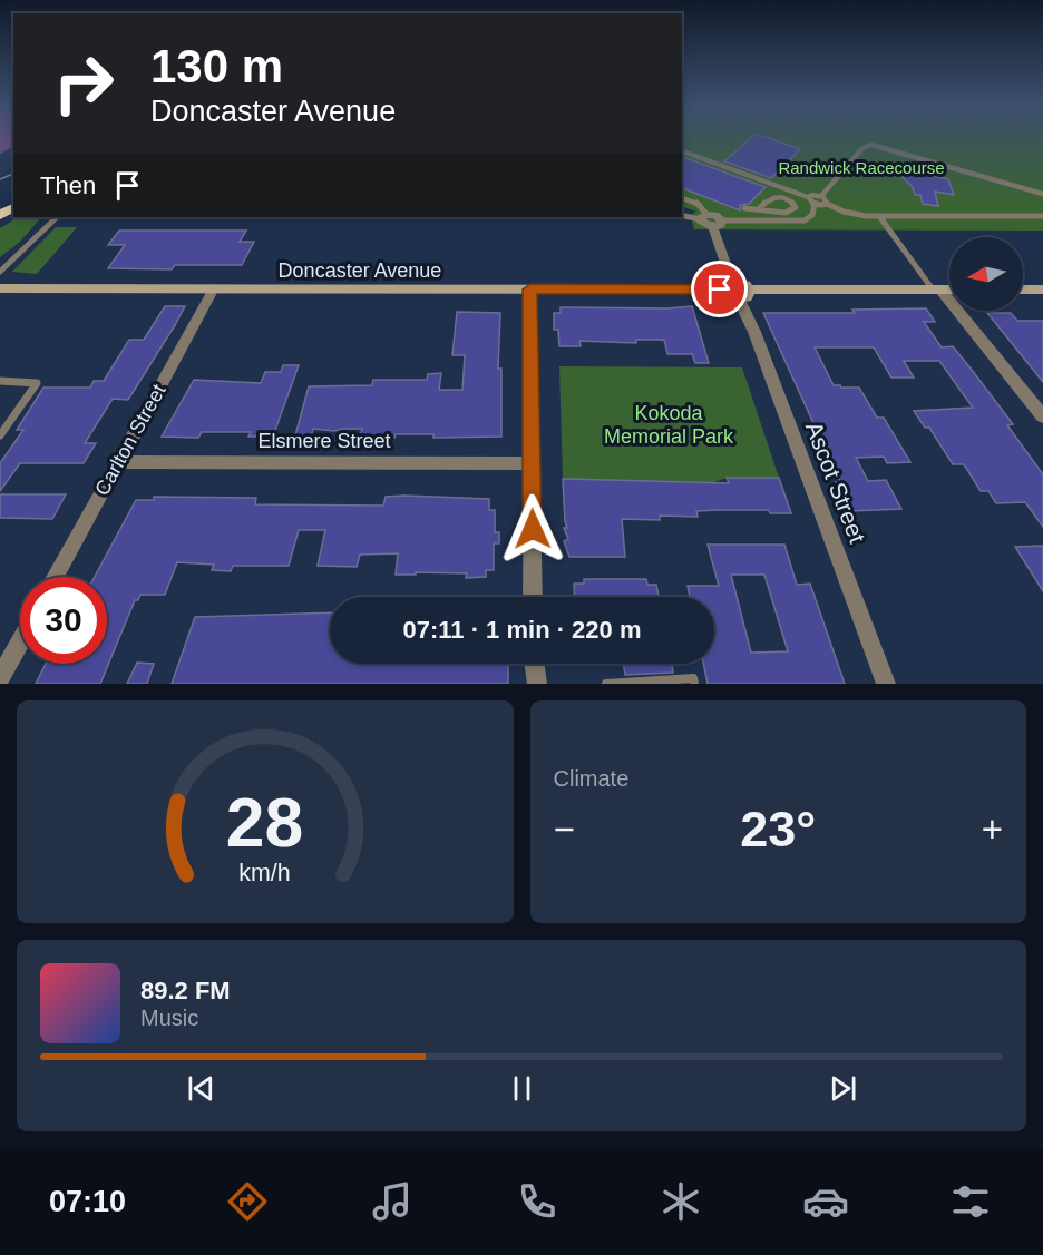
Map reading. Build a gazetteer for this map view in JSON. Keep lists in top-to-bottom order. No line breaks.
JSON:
{"streets":{"main road":["Doncaster Avenue"],"street":["Carlton Street","Elsmere Street","Ascot Street"]},"crossings":[["Doncaster Avenue","Carlton Street"],["Carlton Street","Elsmere Street"]],"parks":["Randwick Racecourse","Kokoda Memorial Park"],"north":"left","page":{"turn":["130 m","Doncaster Avenue"],"then":"Then","limit":"30","trip":"07:11 · 1 min · 220 m","tile":"Climate","heat":["−","23°","+"],"song":["89.2 FM","Music"],"tabs":"07:10","gauge":["28","km/h"]}}
